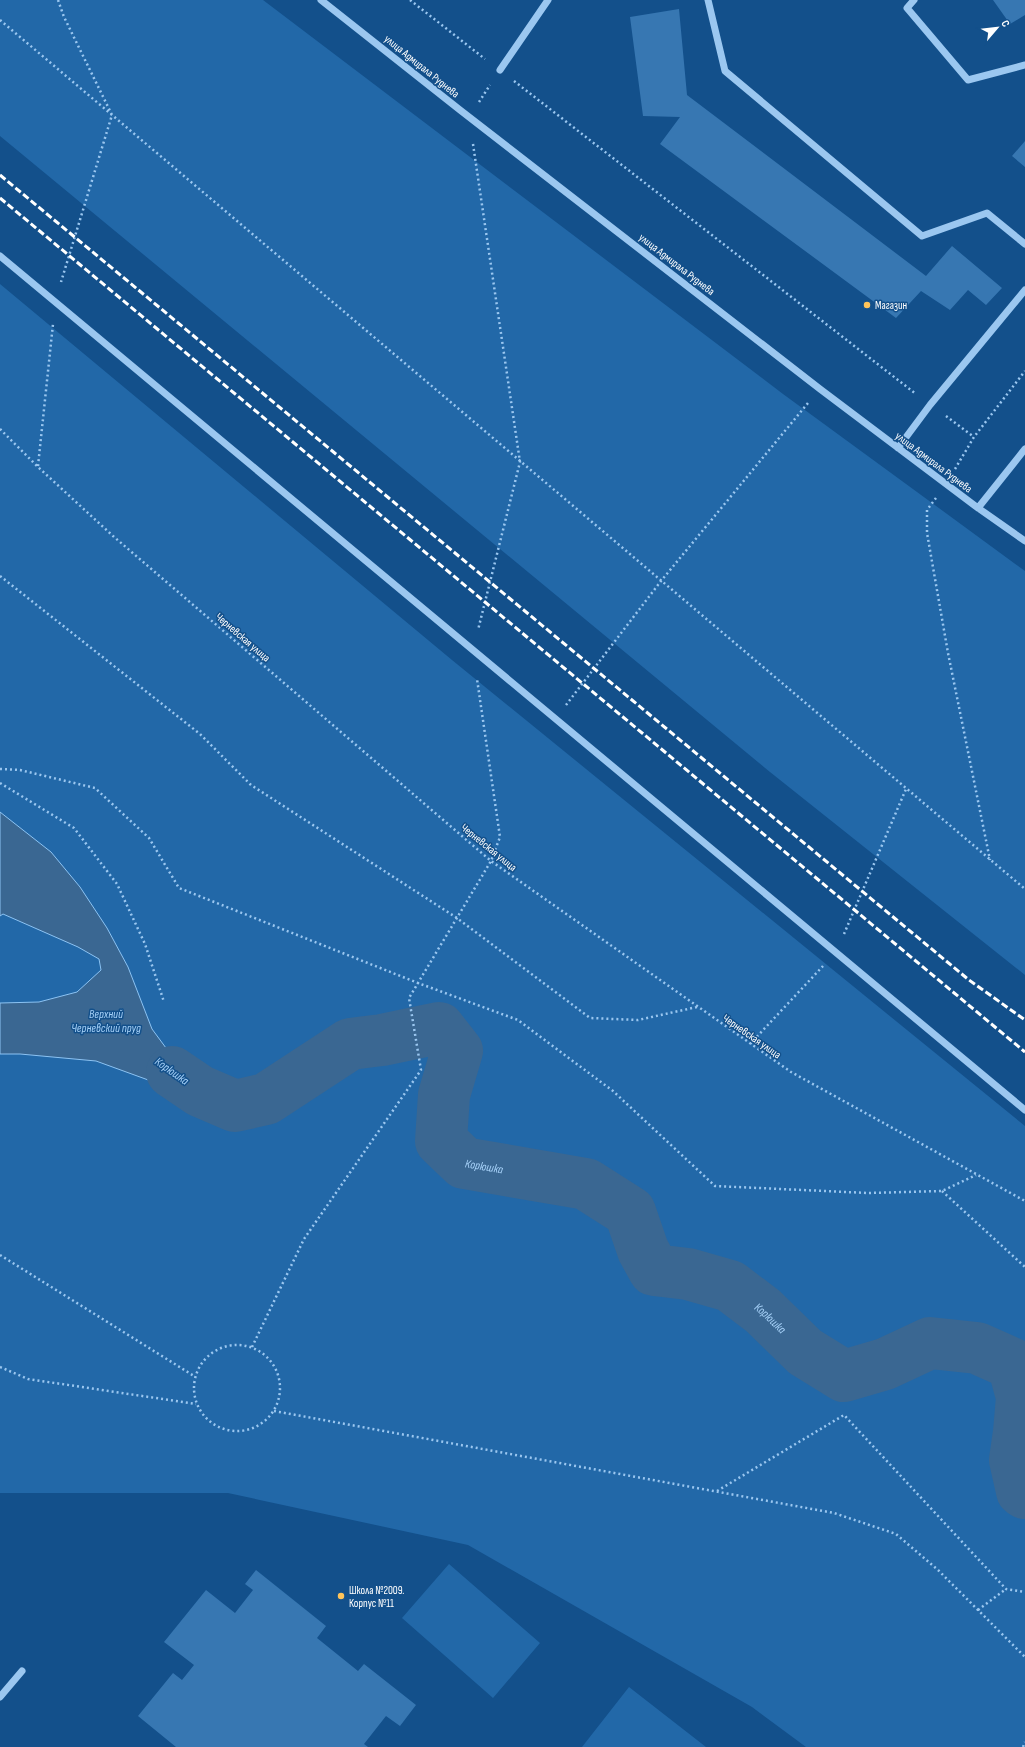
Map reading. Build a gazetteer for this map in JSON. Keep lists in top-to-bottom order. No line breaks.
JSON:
{"streets":{"street":["улица Адмирала Руднева"],"path":["Черневская улица"]},"water":["Верхний Черневский пруд","Корюшка"],"places":["Магазин","Школа №2009. Корпус №11"],"north":"top right"}
